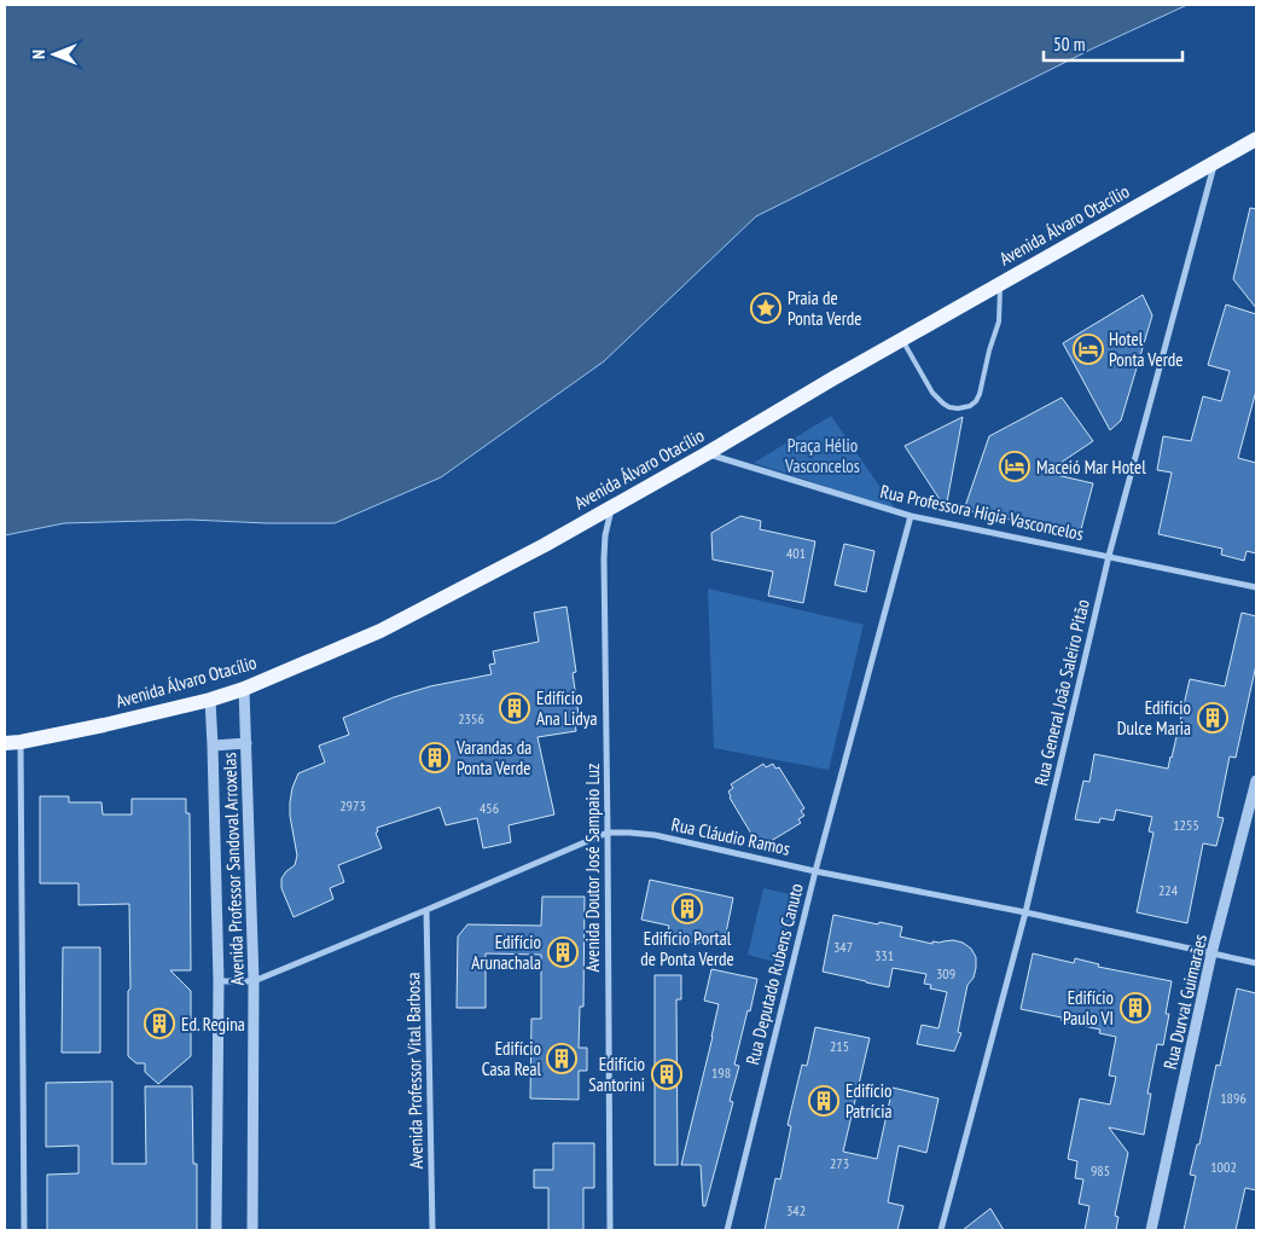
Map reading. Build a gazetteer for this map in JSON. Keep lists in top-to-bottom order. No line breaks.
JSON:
{"streets":{"main road":["Avenida Álvaro Otacílio"],"street":["Rua Professora Higia Vasconcelos","Rua General João Saleiro Pitão","Rua Cláudio Ramos","Avenida Doutor José Sampaio Luz","Avenida Professor Sandoval Arroxelas","Rua Deputado Rubens Canuto","Rua Durval Guimarães","Avenida Professor Vital Barbosa"]},"crossings":[["Avenida Álvaro Otacílio","Rua Professora Higia Vasconcelos"],["Avenida Álvaro Otacílio","Rua General João Saleiro Pitão"],["Avenida Álvaro Otacílio","Avenida Doutor José Sampaio Luz"],["Avenida Álvaro Otacílio","Avenida Professor Sandoval Arroxelas"],["Rua Professora Higia Vasconcelos","Rua General João Saleiro Pitão"],["Rua Professora Higia Vasconcelos","Rua Deputado Rubens Canuto"],["Rua General João Saleiro Pitão","Rua Cláudio Ramos"],["Rua Cláudio Ramos","Avenida Doutor José Sampaio Luz"],["Rua Cláudio Ramos","Avenida Professor Sandoval Arroxelas"],["Rua Cláudio Ramos","Rua Deputado Rubens Canuto"],["Rua Cláudio Ramos","Rua Durval Guimarães"],["Rua Cláudio Ramos","Avenida Professor Vital Barbosa"]],"parks":["Praça Hélio Vasconcelos"],"places":{"place":["Praia de Ponta Verde"],"hotel":["Hotel Ponta Verde","Maceió Mar Hotel"],"building":["Edifício Ana Lidya","Edifício Dulce Maria","Varandas da Ponta Verde","Edifício Portal de Ponta Verde","Edifício Arunachala","Edifício Paulo VI","Ed. Regina","Edifício Casa Real","Edifício Santorini","Edifício Patrícia"]},"house_numbers":["401","2356","2973","456","1255","224","347","331","309","215","198","1896","273","1002","985","342"],"scale_bar":"50 m","north":"left"}
